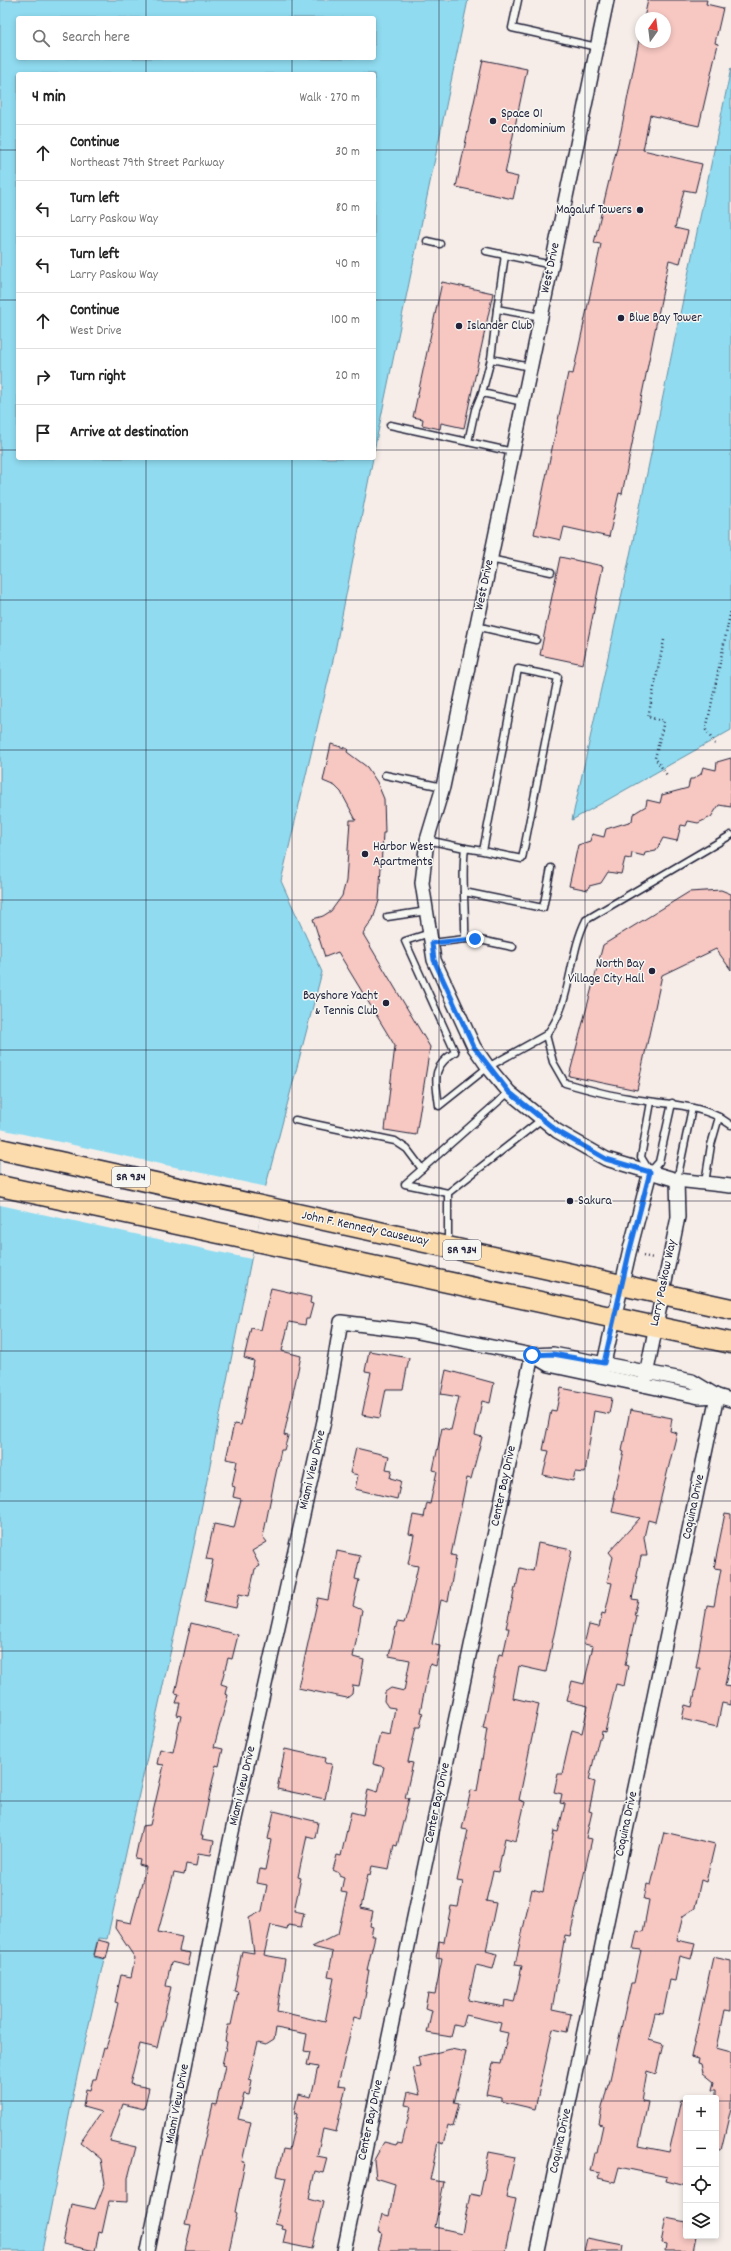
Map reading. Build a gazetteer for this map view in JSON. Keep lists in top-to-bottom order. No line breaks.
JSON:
{"streets":{"main road":["SR 934","John F. Kennedy Causeway"],"street":["West Drive","Larry Paskow Way","Miami View Drive","Center Bay Drive","Coquina Drive"]},"crossings":[["John F. Kennedy Causeway","Larry Paskow Way"],["Miami View Drive","Center Bay Drive"]],"places":["Space 01 Condominium","Magaluf Towers","Blue Bay Tower","Islander Club","Harbor West Apartments","North Bay Village City Hall","Bayshore Yacht & Tennis Club","Sakura"],"north":"top","page":{"search":"Search here","heading":["4 min","Walk · 270 m"],"list":[["Continue","Northeast 79th Street Parkway","30 m"],["Turn left","Larry Paskow Way","80 m"],["Turn left","Larry Paskow Way","40 m"],["Continue","West Drive","100 m"],["Turn right","20 m"],"Arrive at destination"],"map_buttons":["+","−"]}}
